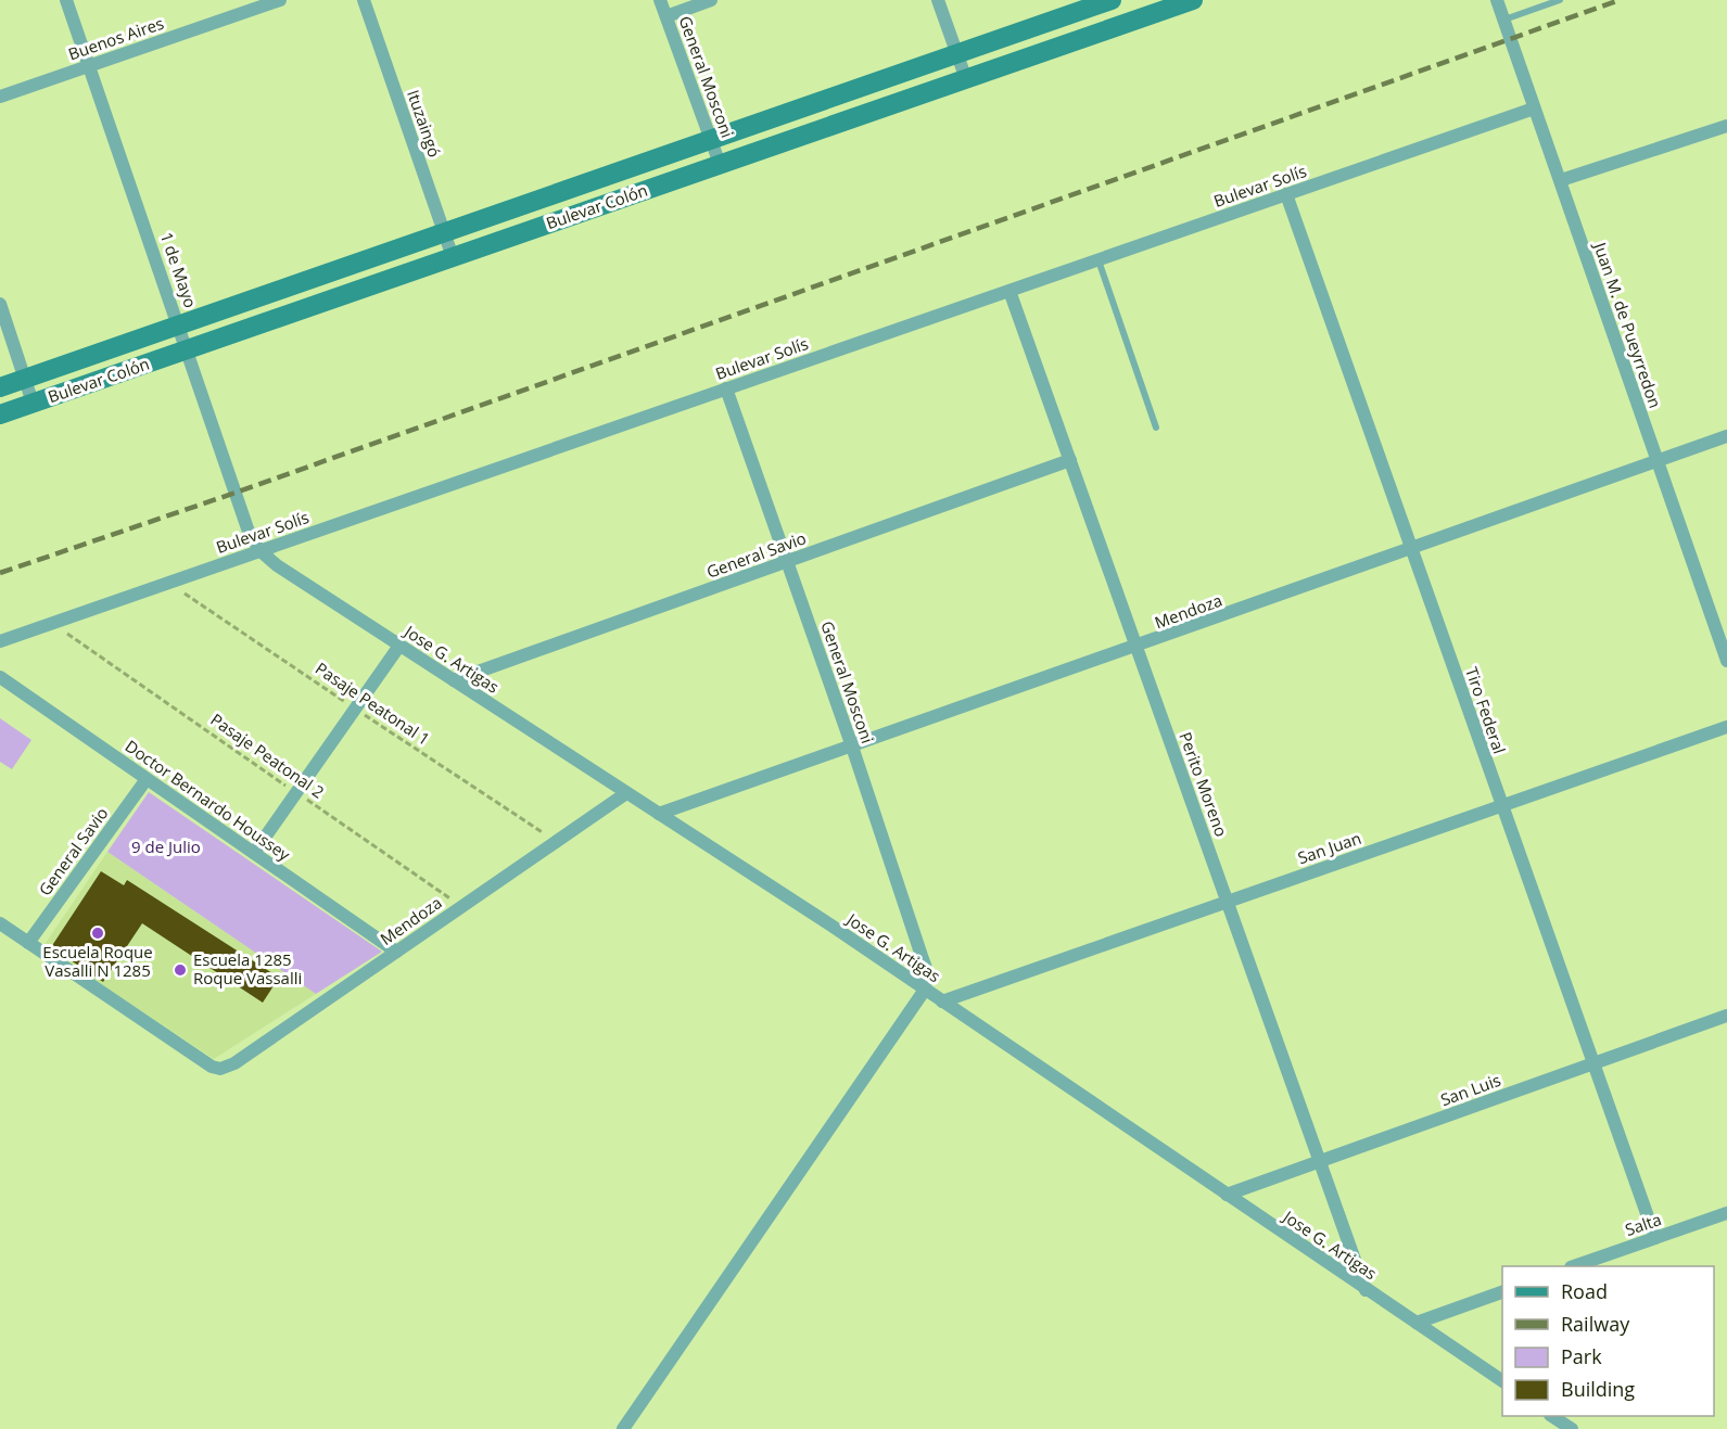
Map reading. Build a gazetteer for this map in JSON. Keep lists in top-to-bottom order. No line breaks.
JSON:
{"streets":{"main road":["Bulevar Colón"],"street":["Buenos Aires","General Mosconi","Ituzaingó","Bulevar Solís","1 de Mayo","Juan M. de Pueyrredon","General Savio","Mendoza","Jose G. Artigas","Tiro Federal","Perito Moreno","Doctor Bernardo Houssey","San Juan","San Luis","Salta"],"path":["Pasaje Peatonal 1","Pasaje Peatonal 2"]},"crossings":[["Buenos Aires","1 de Mayo"],["General Mosconi","Bulevar Solís"],["General Mosconi","Bulevar Colón"],["General Mosconi","General Savio"],["General Mosconi","Mendoza"],["General Mosconi","Jose G. Artigas"],["Ituzaingó","Bulevar Colón"],["Bulevar Solís","1 de Mayo"],["Bulevar Solís","Juan M. de Pueyrredon"],["Bulevar Solís","Jose G. Artigas"],["Bulevar Solís","Tiro Federal"],["Bulevar Solís","Perito Moreno"],["Bulevar Colón","1 de Mayo"],["1 de Mayo","Jose G. Artigas"],["Juan M. de Pueyrredon","Mendoza"],["General Savio","Mendoza"],["General Savio","Jose G. Artigas"],["General Savio","Perito Moreno"],["General Savio","Doctor Bernardo Houssey"],["Mendoza","Jose G. Artigas"],["Mendoza","Tiro Federal"],["Mendoza","Perito Moreno"],["Mendoza","Doctor Bernardo Houssey"],["Jose G. Artigas","Perito Moreno"],["Jose G. Artigas","San Juan"],["Jose G. Artigas","San Luis"],["Tiro Federal","San Juan"],["Tiro Federal","San Luis"],["Tiro Federal","Salta"],["Perito Moreno","San Juan"],["Perito Moreno","San Luis"]],"parks":["9 de Julio"],"places":["Escuela Roque Vasalli N 1285","Escuela 1285 Roque Vassalli"],"legend":["Road","Railway","Park","Building"]}
